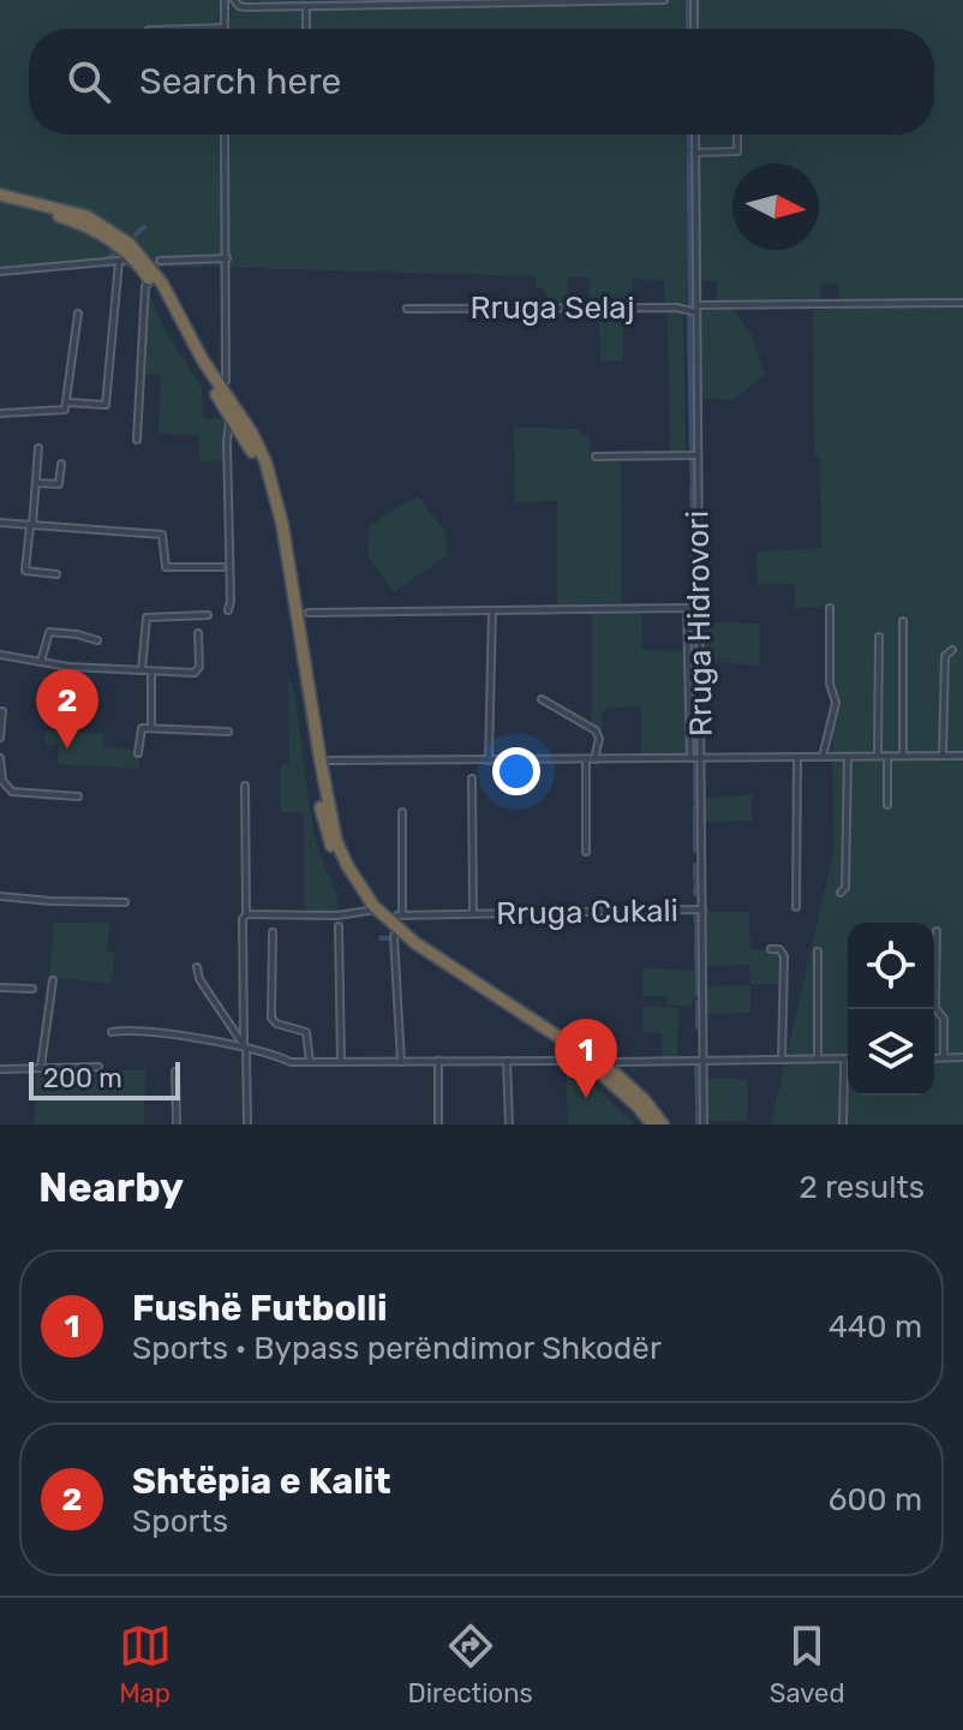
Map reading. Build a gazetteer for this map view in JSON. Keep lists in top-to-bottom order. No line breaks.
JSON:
{"streets":{"street":["Rruga Selaj","Rruga Hidrovori","Rruga Cukali"]},"crossings":[["Rruga Selaj","Rruga Hidrovori"],["Rruga Hidrovori","Rruga Cukali"]],"scale_bar":"200 m","north":"right","page":{"search":"Search here","pins":["2","1"],"scale":"200 m","heading":["Nearby","2 results"],"list":[{"mark":"1","name":"Fushë Futbolli","note":"Sports · Bypass perëndimor Shkodër","value":"440 m"},{"mark":"2","name":"Shtëpia e Kalit","note":"Sports","value":"600 m"}],"nav":["Map","Directions","Saved"]}}
